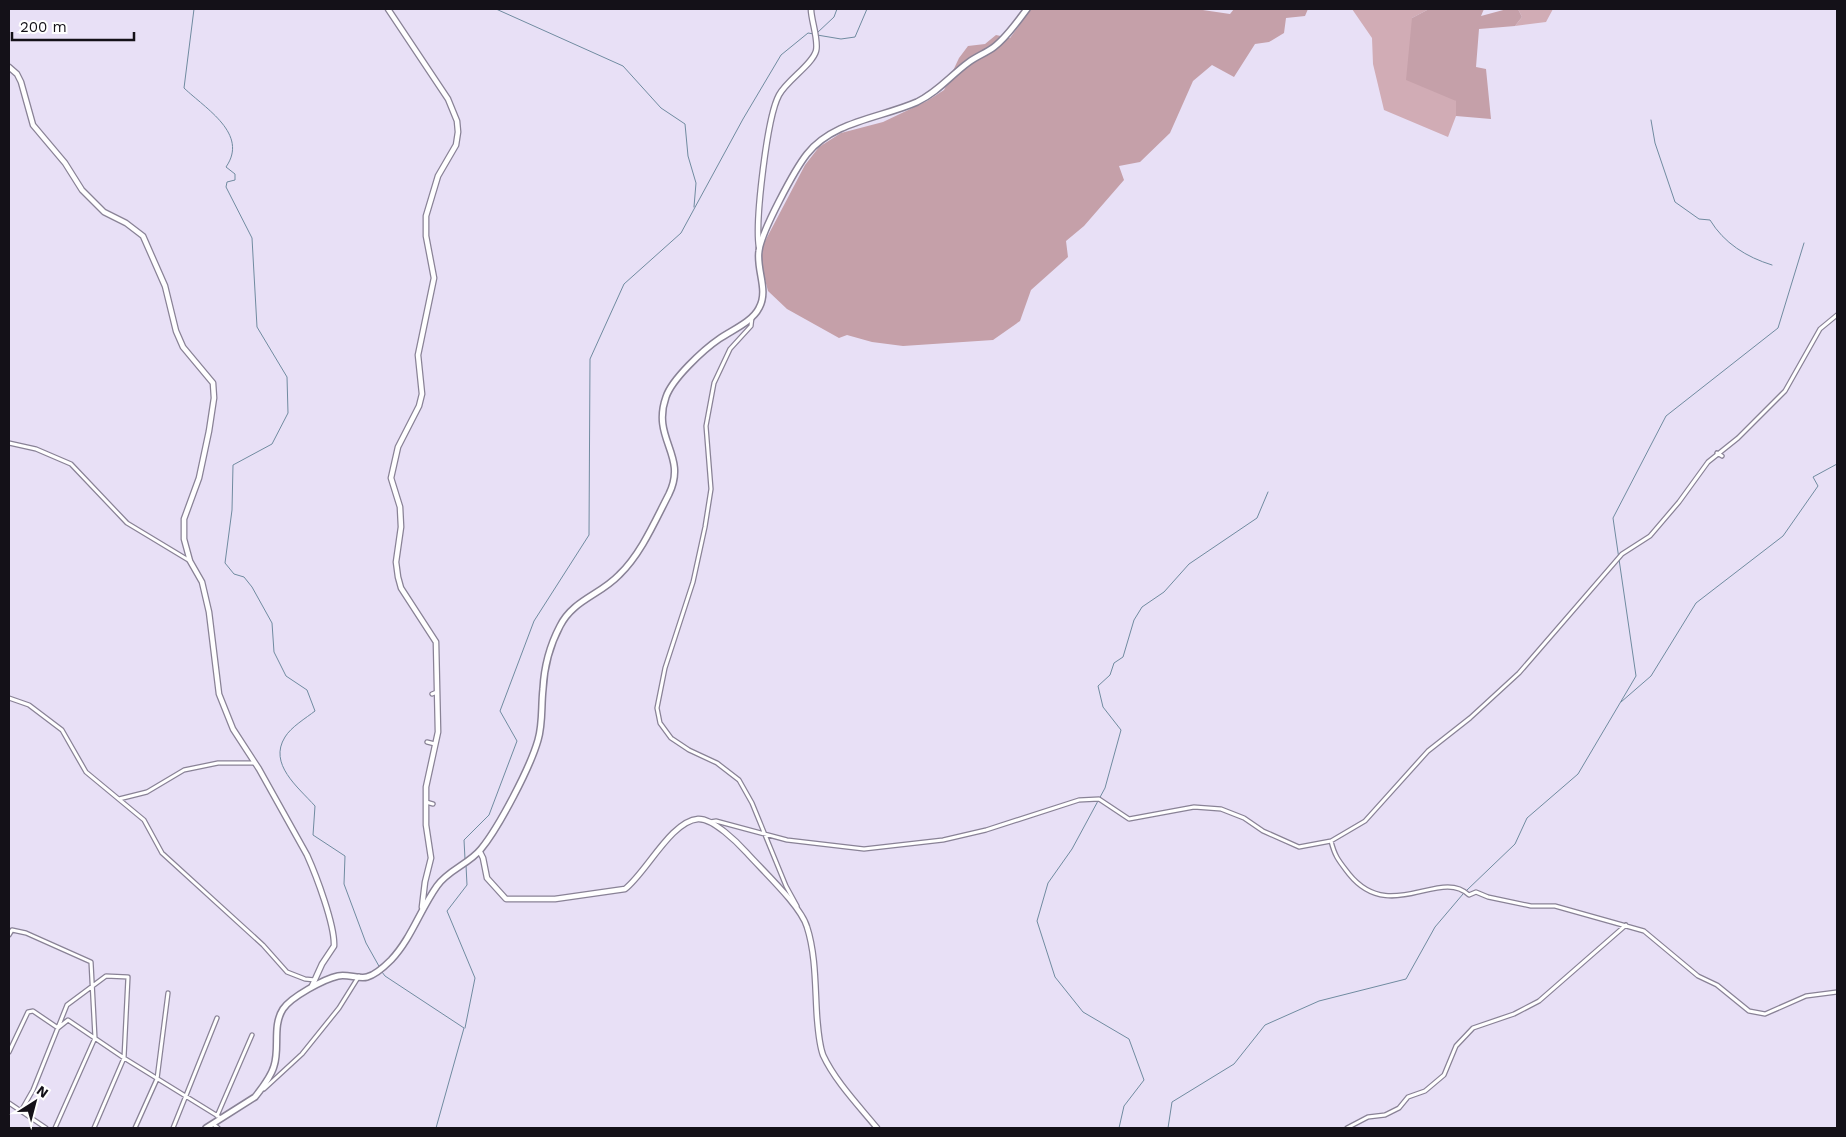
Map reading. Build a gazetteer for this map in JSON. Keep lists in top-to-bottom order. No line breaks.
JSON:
{"scale_bar":"200 m","north":"top right"}
